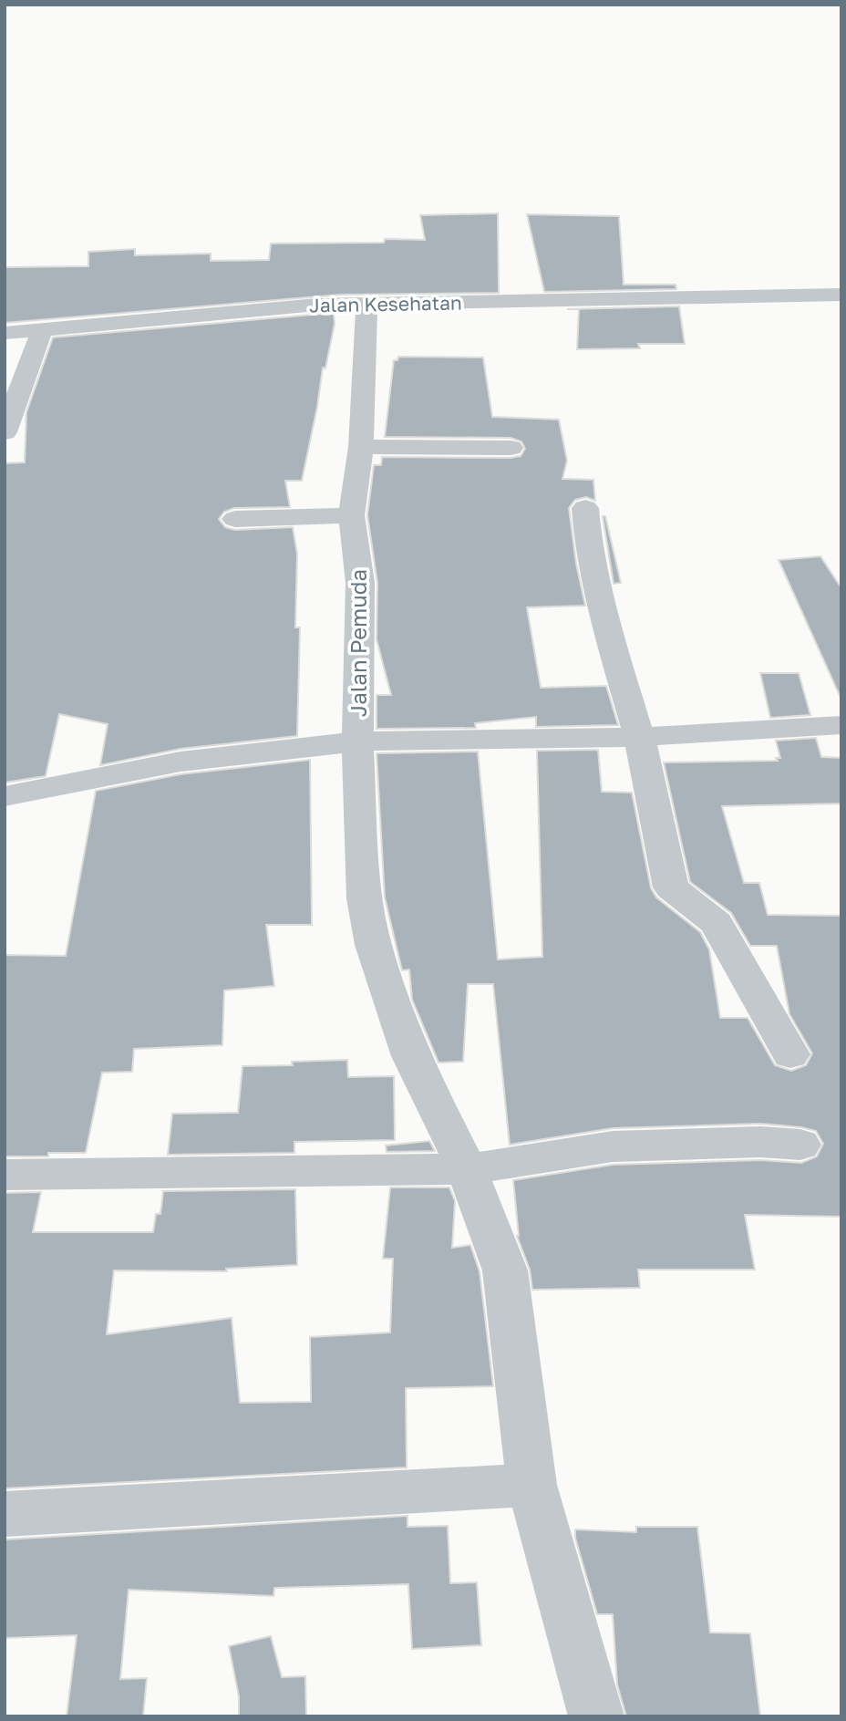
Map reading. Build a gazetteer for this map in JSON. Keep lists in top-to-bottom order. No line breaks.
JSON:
{"streets":{"street":["Jalan Kesehatan","Jalan Pemuda"]},"crossings":[["Jalan Kesehatan","Jalan Pemuda"]]}
